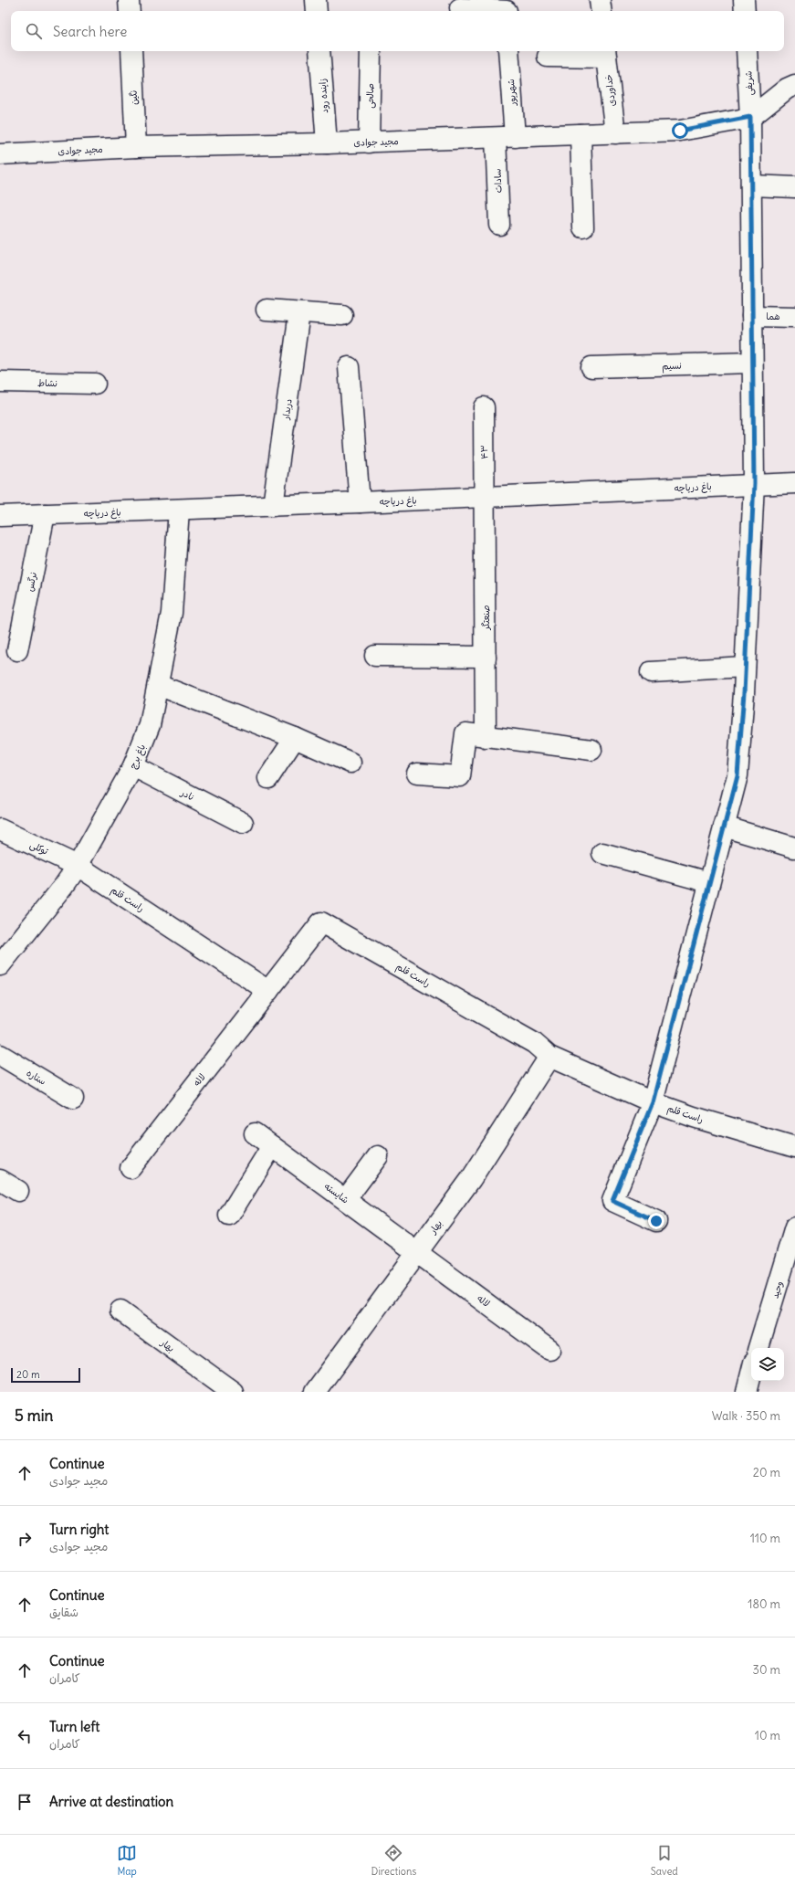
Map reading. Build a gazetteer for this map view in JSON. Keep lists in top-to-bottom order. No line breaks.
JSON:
{"streets":{"street":["شریفی","خداوردی","شهریور","زاینده رود","صالحی","نگین","مجید جوادی","سادات","هما","نسیم","نشاط","دربدار","۴۳","باغ دریاچه","نرگس","صنعتگر","باغ برج","نادر","توکلی","راست قلم","ستاره","لاله","شایسته","بهار","وحید"]},"crossings":[["شریفی","مجید جوادی"],["خداوردی","مجید جوادی"],["شهریور","مجید جوادی"],["شهریور","سادات"],["زاینده رود","مجید جوادی"],["صالحی","مجید جوادی"],["نگین","مجید جوادی"],["مجید جوادی","سادات"],["دربدار","باغ دریاچه"],["۴۳","باغ دریاچه"],["۴۳","صنعتگر"],["باغ دریاچه","نرگس"],["باغ دریاچه","صنعتگر"],["باغ دریاچه","باغ برج"],["باغ برج","نادر"],["باغ برج","توکلی"],["باغ برج","راست قلم"],["توکلی","راست قلم"],["راست قلم","لاله"],["راست قلم","بهار"],["لاله","شایسته"],["لاله","بهار"],["شایسته","بهار"]],"scale_bar":"20 m","page":{"search":"Search here","scale":"20 m","heading":["5 min","Walk · 350 m"],"list":[["Continue","مجید جوادی","20 m"],["Turn right","مجید جوادی","110 m"],["Continue","شقایق","180 m"],["Continue","کامران","30 m"],["Turn left","کامران","10 m"],"Arrive at destination"],"nav":["Map","Directions","Saved"]}}
